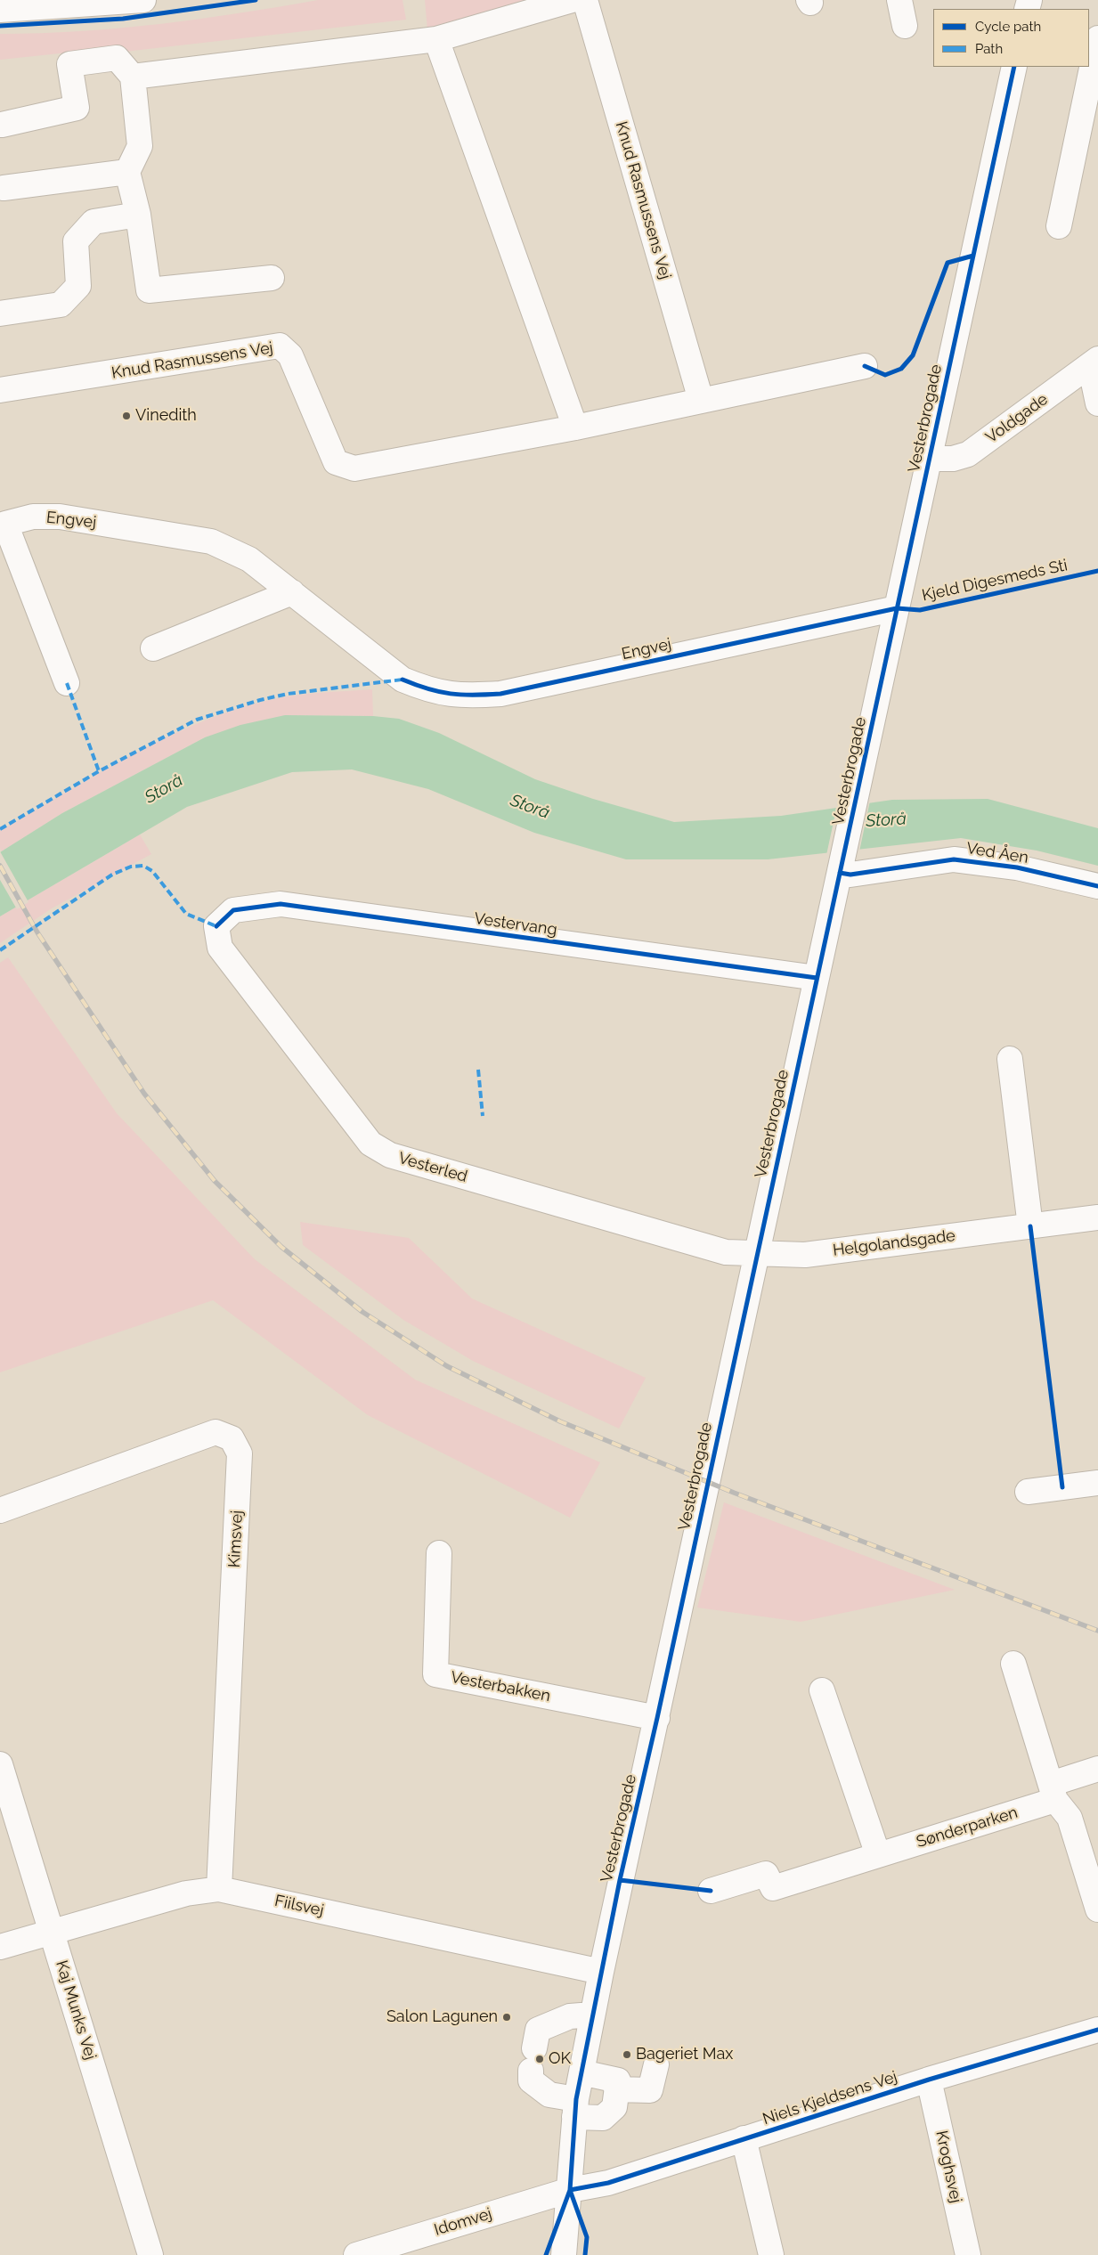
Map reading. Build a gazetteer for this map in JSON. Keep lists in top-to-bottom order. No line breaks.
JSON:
{"streets":{"street":["Knud Rasmussens Vej","Vesterbrogade","Voldgade","Engvej","Ved Åen","Vestervang","Vesterled","Helgolandsgade","Kimsvej","Vesterbakken","Sønderparken","Fiilsvej","Kaj Munks Vej","Niels Kjeldsens Vej","Kroghsvej","Idomvej"],"cycle path":["Kjeld Digesmeds Sti"]},"crossings":[["Vesterbrogade","Voldgade"],["Vesterbrogade","Engvej"],["Vesterbrogade","Ved Åen"],["Vesterbrogade","Vestervang"],["Vesterbrogade","Vesterled"],["Vesterbrogade","Helgolandsgade"],["Vesterbrogade","Vesterbakken"],["Vesterbrogade","Fiilsvej"],["Vesterbrogade","Niels Kjeldsens Vej"],["Vesterbrogade","Idomvej"],["Vestervang","Vesterled"],["Vesterled","Helgolandsgade"],["Kimsvej","Fiilsvej"],["Fiilsvej","Kaj Munks Vej"],["Niels Kjeldsens Vej","Kroghsvej"],["Niels Kjeldsens Vej","Idomvej"]],"water":["Storå"],"places":["Vinedith","Salon Lagunen","Bageriet Max","OK"],"legend":["Cycle path","Path"]}
